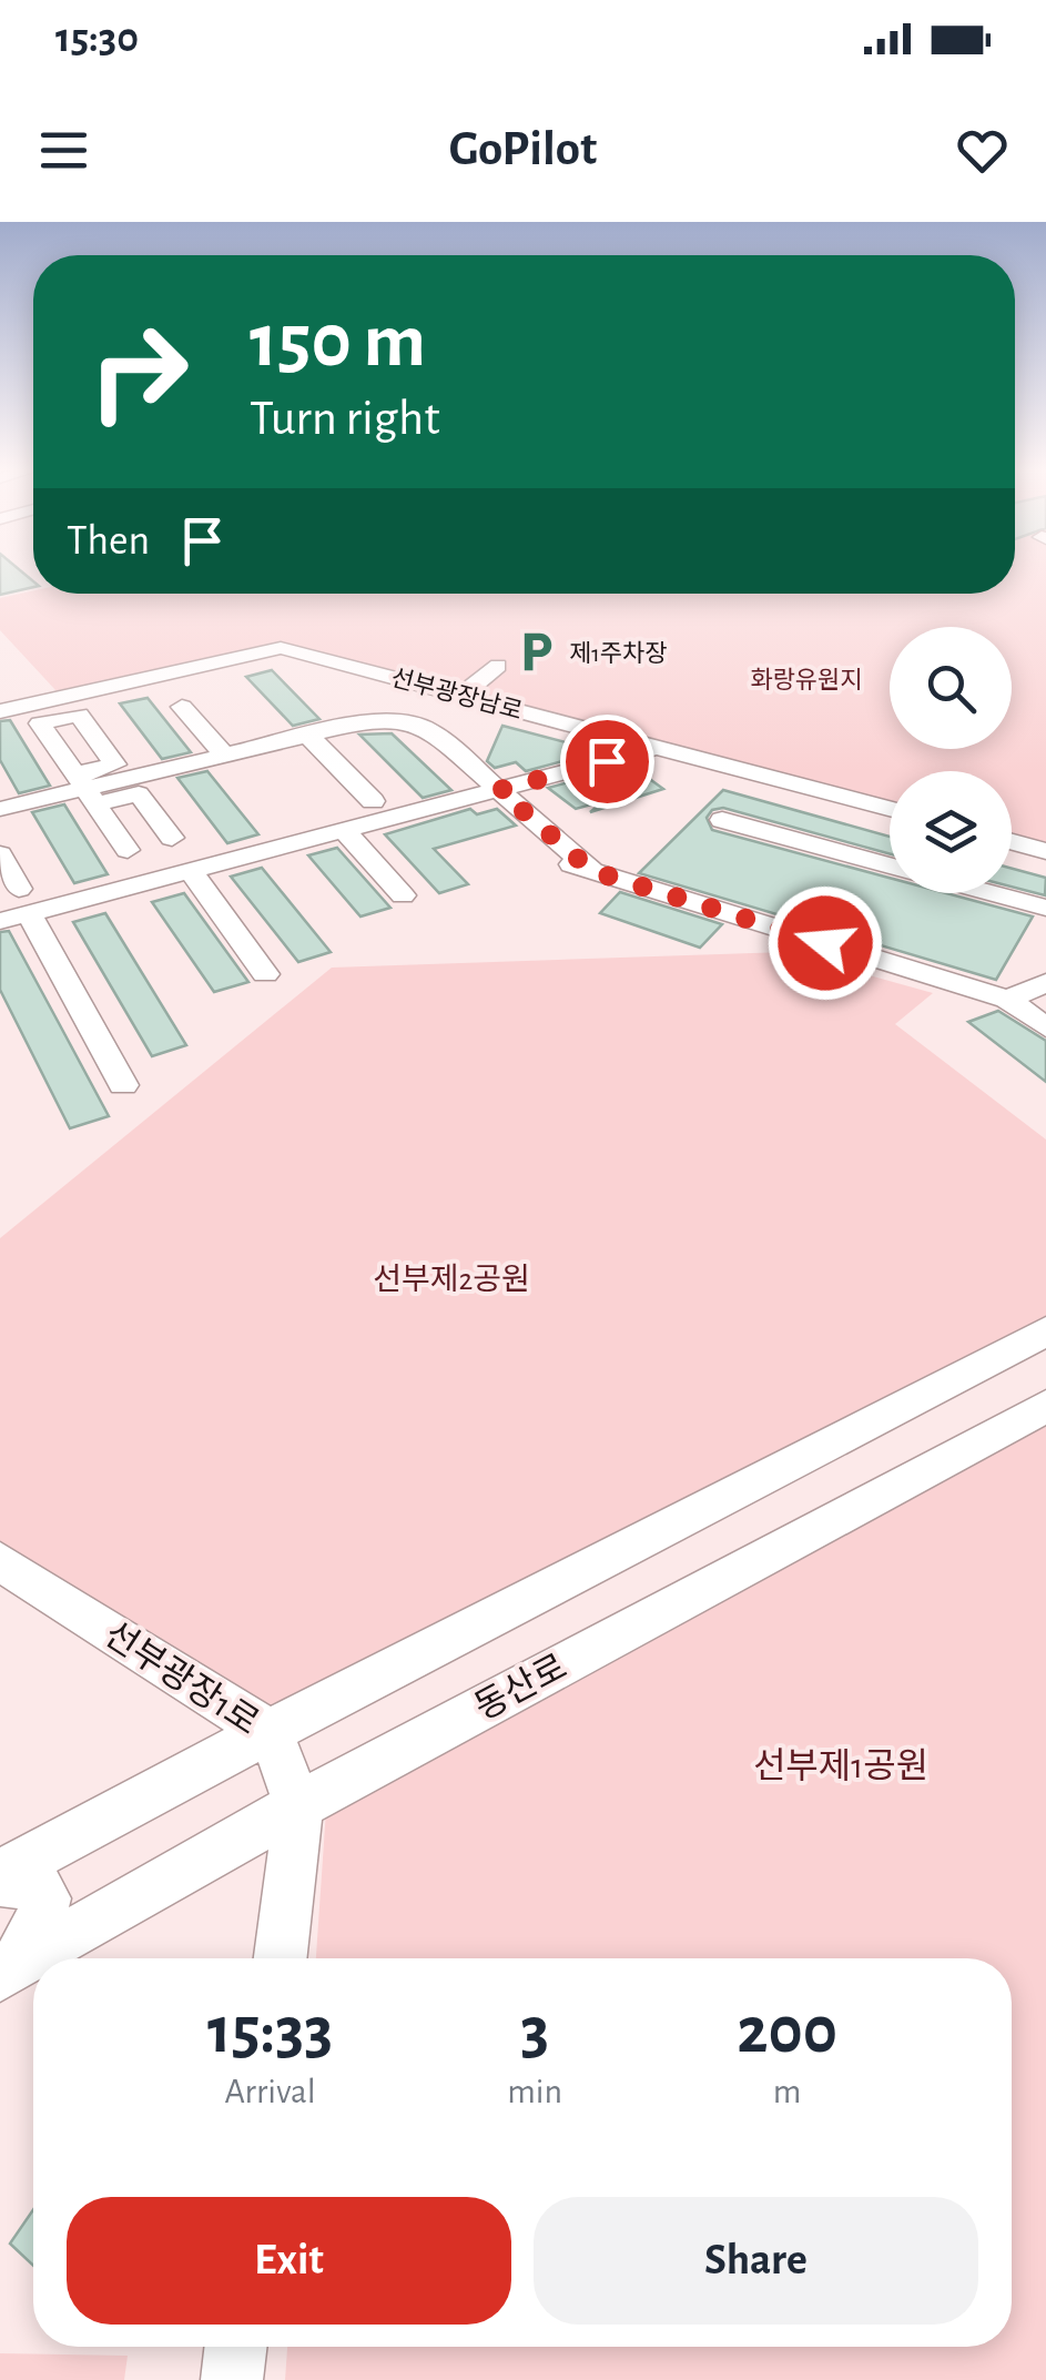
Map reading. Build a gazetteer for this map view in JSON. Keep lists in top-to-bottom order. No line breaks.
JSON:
{"streets":{"street":["선부광장남로","선부광장1로","동산로"]},"crossings":[["선부광장1로","동산로"]],"parks":["화랑유원지","선부제2공원","선부제1공원"],"places":{"parking":["제1주차장"]},"page":{"status":"15:30","header":"GoPilot","turn":["150 m","Turn right"],"then":"Then","eta":["15:33","Arrival","3","min","200","m"],"buttons":["Exit","Share"]}}
